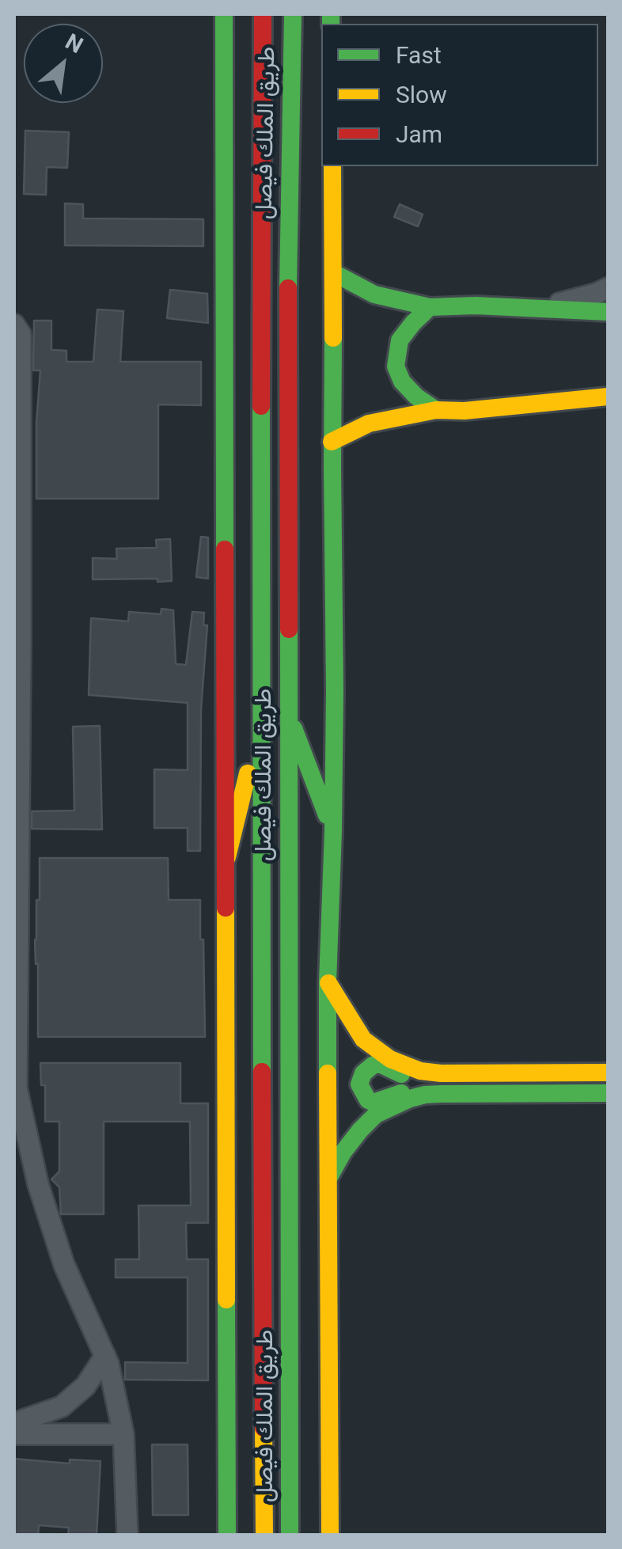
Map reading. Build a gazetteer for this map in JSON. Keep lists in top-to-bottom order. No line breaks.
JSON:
{"streets":{"main road":["طريق الملك فيصل"]},"legend":["Fast","Slow","Jam"],"north":"top right"}
